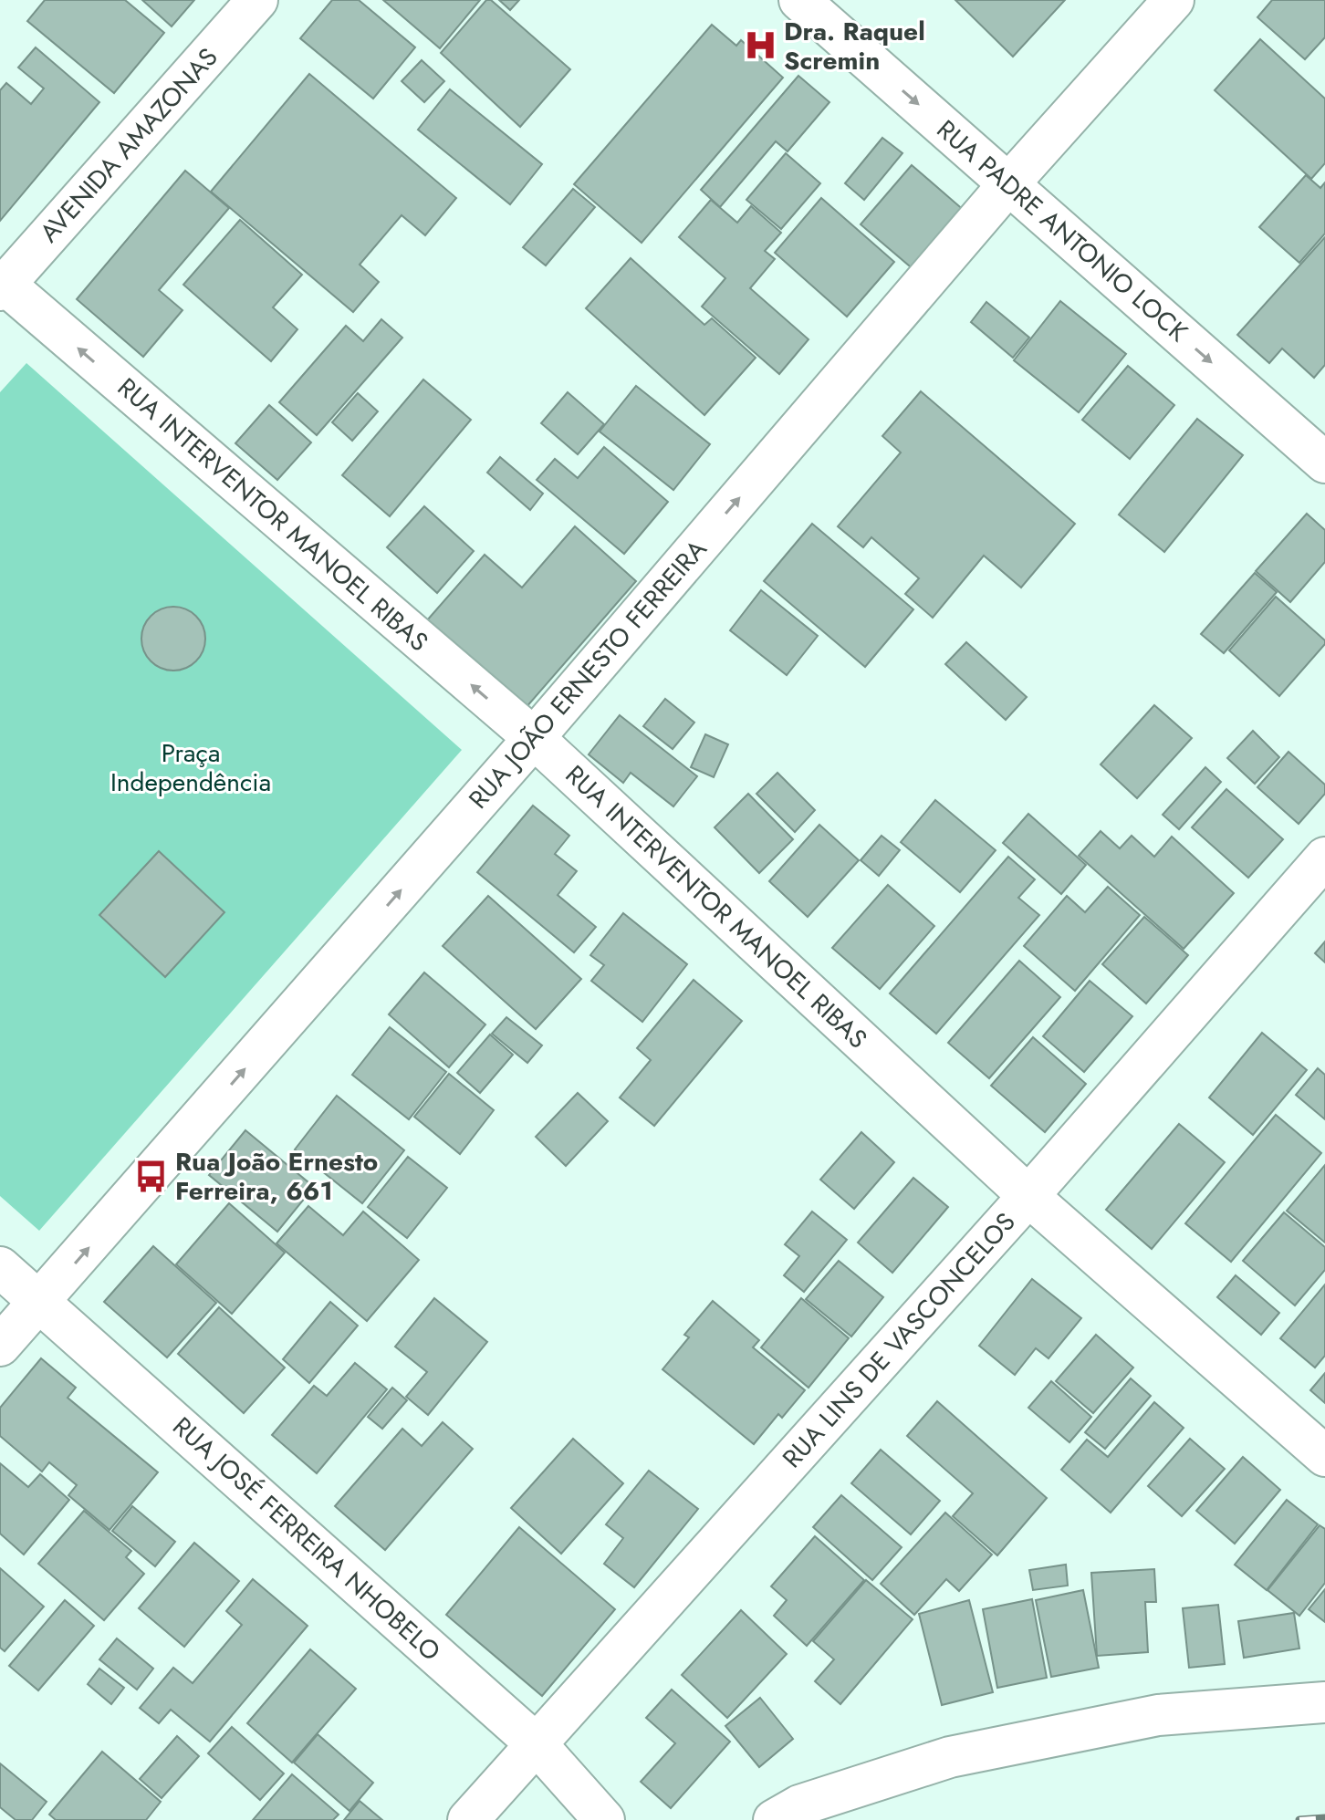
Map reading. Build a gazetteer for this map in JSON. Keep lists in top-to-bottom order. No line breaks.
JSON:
{"streets":{"street":["AVENIDA AMAZONAS","RUA PADRE ANTONIO LOCK","RUA INTERVENTOR MANOEL RIBAS","RUA JOÃO ERNESTO FERREIRA","RUA LINS DE VASCONCELOS","RUA JOSÉ FERREIRA NHOBELO"]},"crossings":[["AVENIDA AMAZONAS","RUA INTERVENTOR MANOEL RIBAS"],["RUA PADRE ANTONIO LOCK","RUA JOÃO ERNESTO FERREIRA"],["RUA INTERVENTOR MANOEL RIBAS","RUA JOÃO ERNESTO FERREIRA"],["RUA INTERVENTOR MANOEL RIBAS","RUA LINS DE VASCONCELOS"],["RUA JOÃO ERNESTO FERREIRA","RUA JOSÉ FERREIRA NHOBELO"],["RUA LINS DE VASCONCELOS","RUA JOSÉ FERREIRA NHOBELO"]],"one_way":["RUA PADRE ANTONIO LOCK","RUA INTERVENTOR MANOEL RIBAS","RUA JOÃO ERNESTO FERREIRA"],"parks":["Praça Independência"],"places":{"hospital":["Dra. Raquel Scremin"],"bus stop":["Rua João Ernesto Ferreira, 661"]}}
